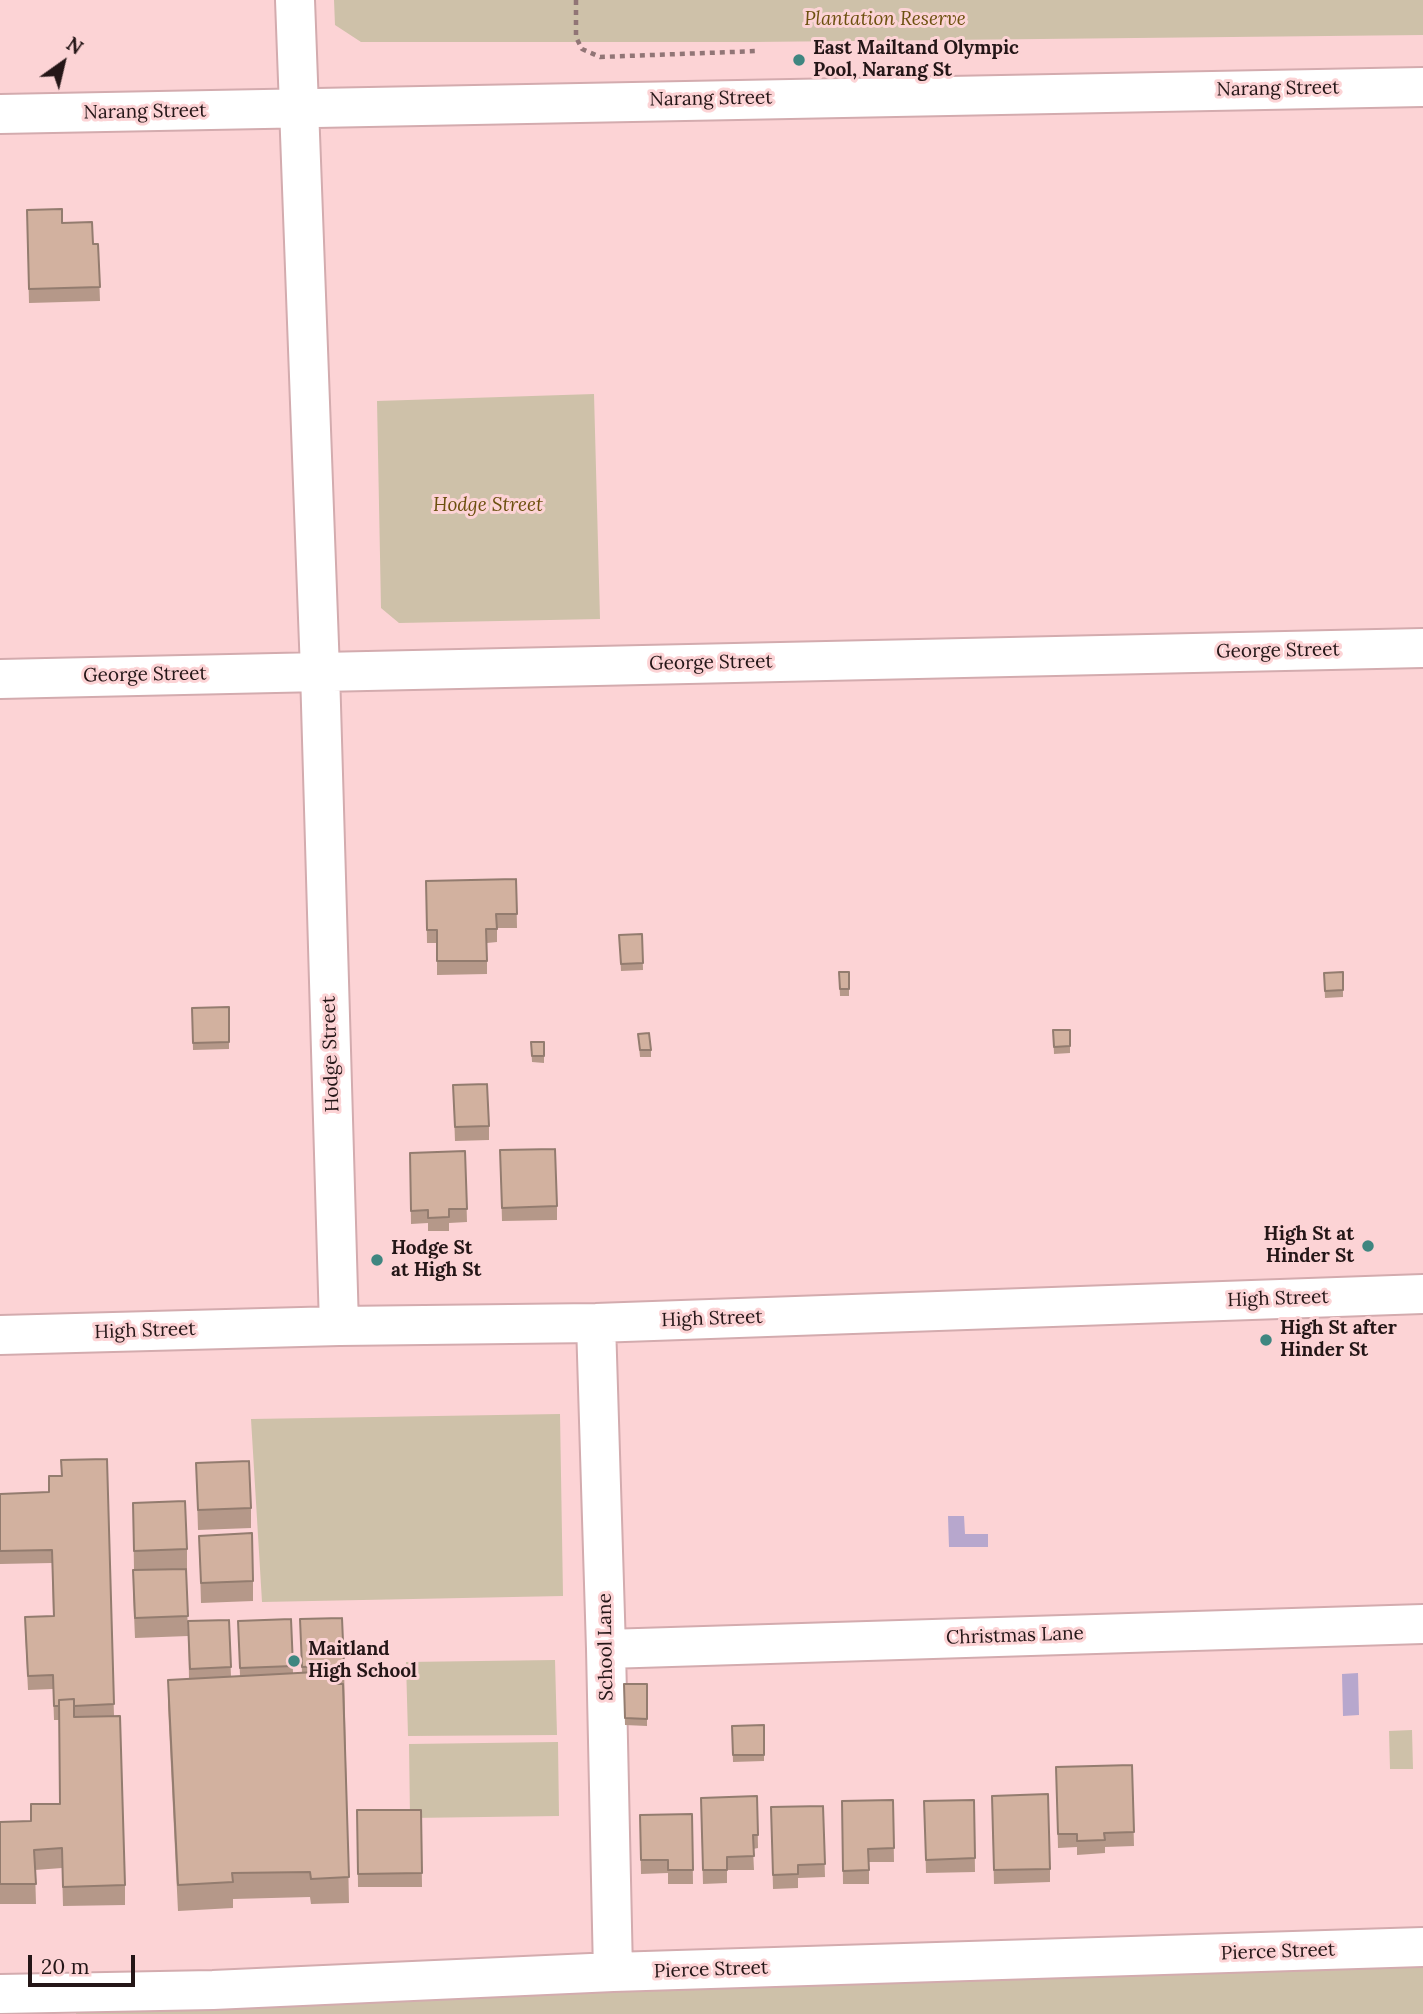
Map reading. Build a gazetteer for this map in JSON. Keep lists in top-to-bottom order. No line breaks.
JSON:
{"streets":{"street":["Narang Street","George Street","Hodge Street","High Street","Christmas Lane","School Lane","Pierce Street"]},"crossings":[["Narang Street","Hodge Street"],["George Street","Hodge Street"],["Hodge Street","High Street"],["High Street","School Lane"],["Christmas Lane","School Lane"],["School Lane","Pierce Street"]],"parks":["Plantation Reserve","Hodge Street"],"places":["East Mailtand Olympic Pool, Narang St","High St at Hinder St","Hodge St at High St","High St after Hinder St","Maitland High School"],"scale_bar":"20 m","north":"top right"}
